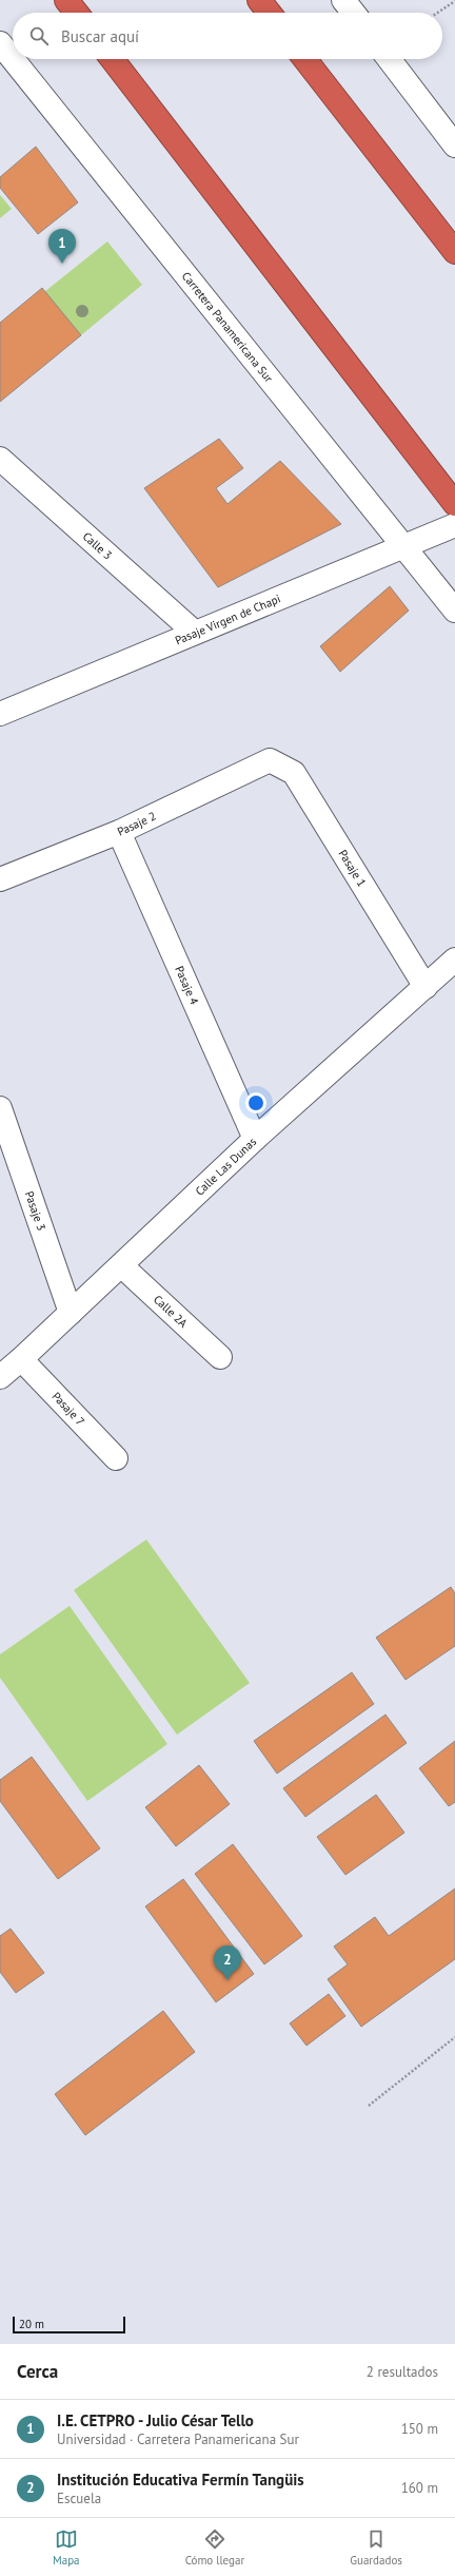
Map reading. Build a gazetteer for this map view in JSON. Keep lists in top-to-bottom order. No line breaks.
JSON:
{"streets":{"street":["Carretera Panamericana Sur","Calle 3","Pasaje Virgen de Chapi","Pasaje 2","Pasaje 1","Pasaje 4","Calle Las Dunas","Pasaje 3","Calle 2A","Pasaje 7"]},"crossings":[["Carretera Panamericana Sur","Pasaje Virgen de Chapi"],["Calle 3","Pasaje Virgen de Chapi"],["Pasaje 2","Pasaje 1"],["Pasaje 2","Pasaje 4"],["Pasaje 1","Calle Las Dunas"],["Pasaje 4","Calle Las Dunas"],["Calle Las Dunas","Pasaje 3"],["Calle Las Dunas","Calle 2A"],["Calle Las Dunas","Pasaje 7"]],"scale_bar":"20 m","page":{"search":"Buscar aquí","pins":["1","2"],"scale":"20 m","heading":["Cerca","2 resultados"],"list":[{"mark":"1","name":"I.E. CETPRO - Julio César Tello","note":"Universidad · Carretera Panamericana Sur","value":"150 m"},{"mark":"2","name":"Institución Educativa Fermín Tangüis","note":"Escuela","value":"160 m"}],"nav":["Mapa","Cómo llegar","Guardados"]}}
